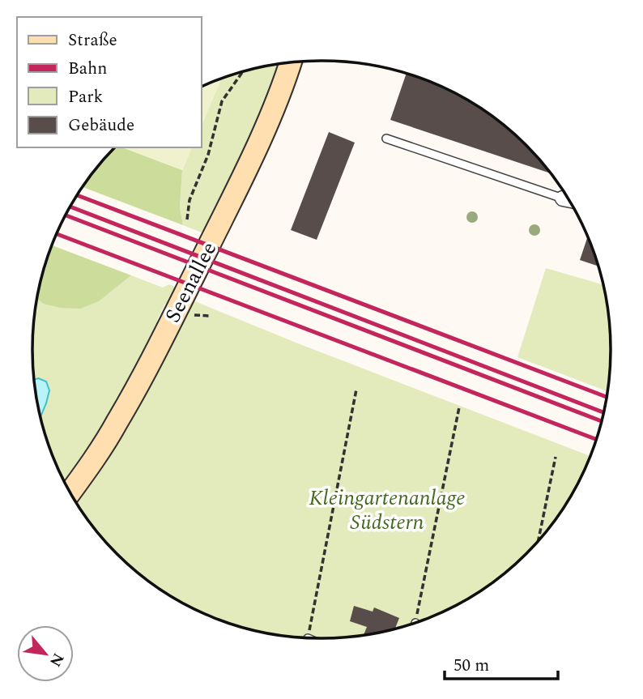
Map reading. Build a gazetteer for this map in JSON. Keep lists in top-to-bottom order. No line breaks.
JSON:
{"streets":{"main road":["Seenallee"]},"parks":["Kleingartenanlage Südstern"],"legend":["Straße","Bahn","Park","Gebäude"],"scale_bar":"50 m","north":"bottom right"}
